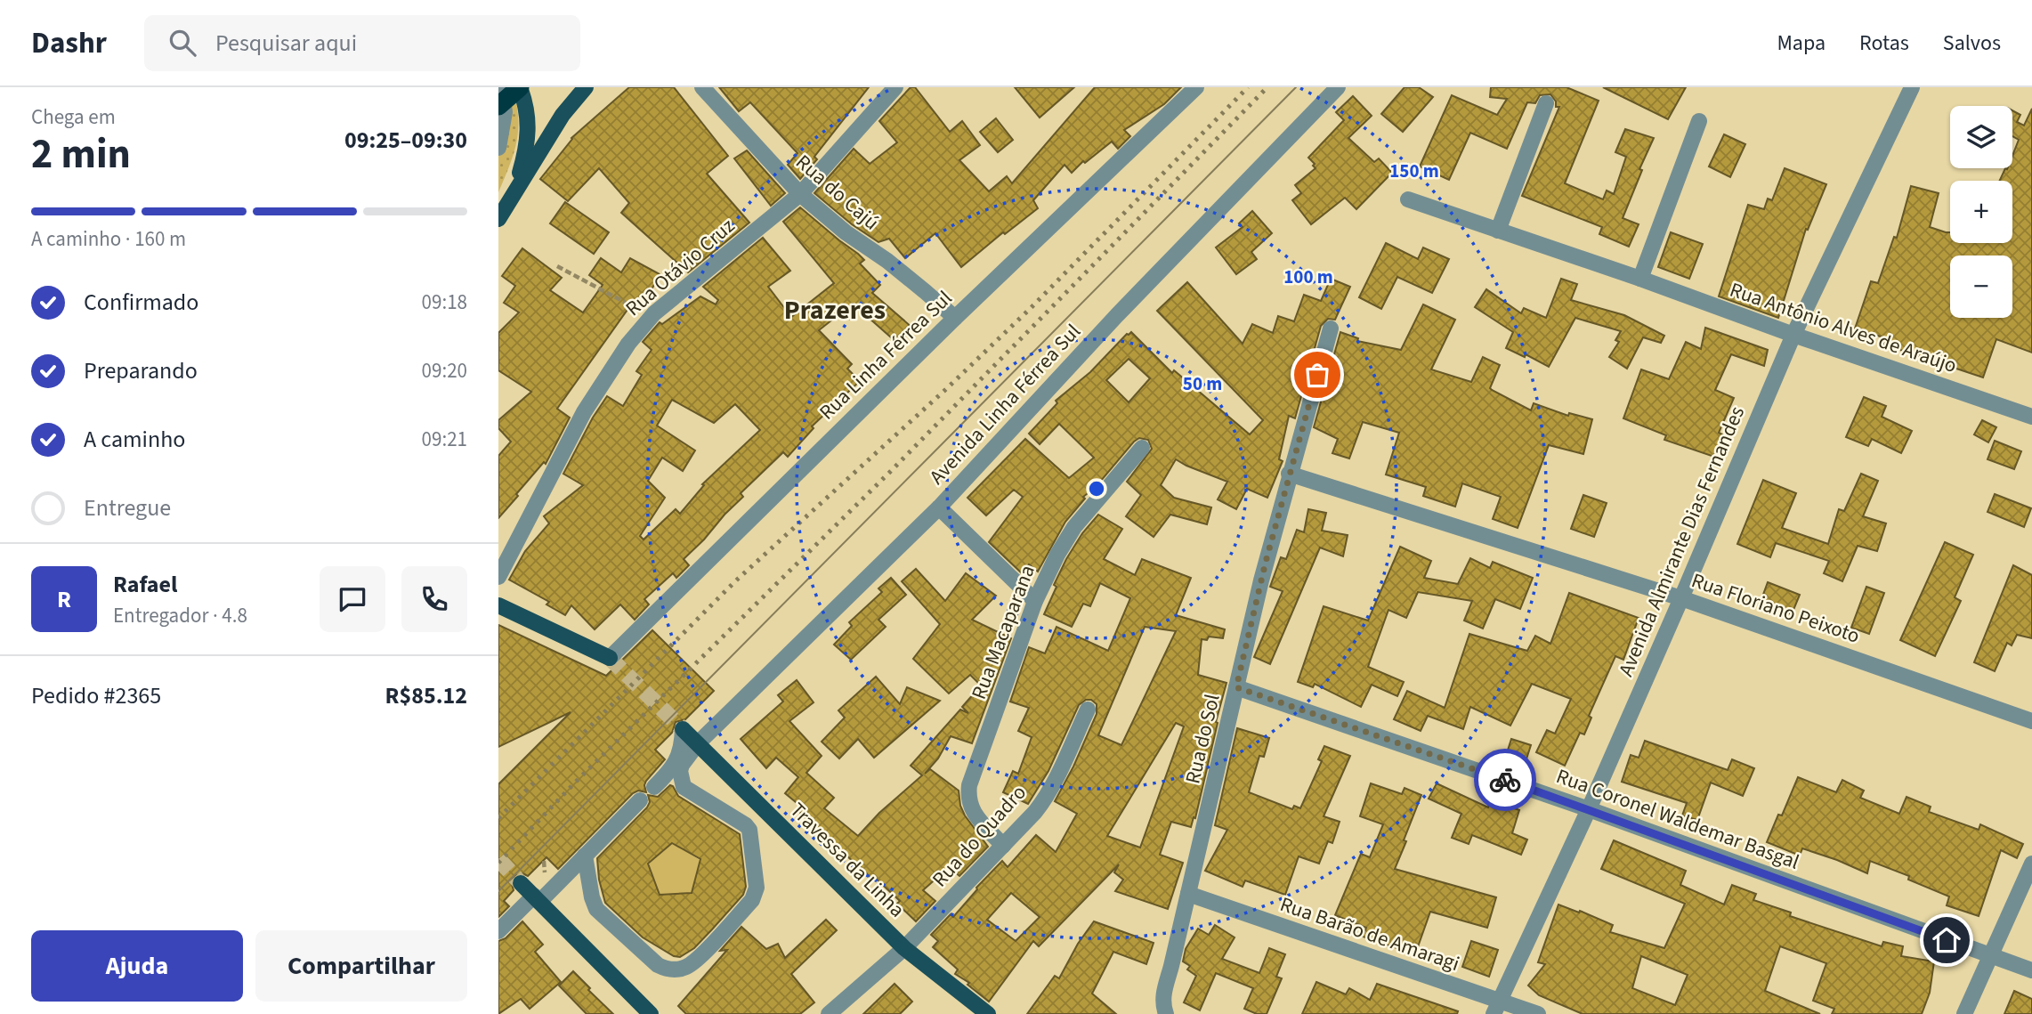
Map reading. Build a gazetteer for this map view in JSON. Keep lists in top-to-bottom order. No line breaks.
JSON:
{"streets":{"main road":["Travessa da Linha"],"street":["Rua do Cajú","Rua Otávio Cruz","Rua Antônio Alves de Araújo","Rua Linha Férrea Sul","Avenida Linha Férrea Sul","Avenida Almirante Dias Fernandes","Rua Floriano Peixoto","Rua Macaparana","Rua do Sol","Rua Coronel Waldemar Basgal","Rua do Quadro","Rua Barão de Amaragi"]},"crossings":[["Rua do Cajú","Rua Otávio Cruz"],["Rua do Cajú","Rua Linha Férrea Sul"],["Rua Antônio Alves de Araújo","Avenida Almirante Dias Fernandes"],["Avenida Linha Férrea Sul","Travessa da Linha"],["Avenida Almirante Dias Fernandes","Rua Floriano Peixoto"],["Avenida Almirante Dias Fernandes","Rua Coronel Waldemar Basgal"],["Avenida Almirante Dias Fernandes","Rua Barão de Amaragi"],["Rua Floriano Peixoto","Rua do Sol"],["Rua Macaparana","Rua do Quadro"],["Rua do Sol","Rua Coronel Waldemar Basgal"],["Rua do Sol","Rua Barão de Amaragi"],["Rua do Quadro","Travessa da Linha"]],"districts":["Prazeres"],"page":{"header":"Dashr","search":"Pesquisar aqui","nav":["Mapa","Rotas","Salvos"],"heading":["2 min","Chega em","09:25–09:30"],"panel":["Rafael","Entregador · 4.8","Pedido #2365","R$85.12"],"map_buttons":["+","−"],"bar":"A caminho · 160 m","list":[["Confirmado","09:18"],["Preparando","09:20"],["A caminho","09:21"],"Entregue"],"round":"R","buttons":["Ajuda","Compartilhar"]},"rings":["150 m","100 m","50 m"]}
